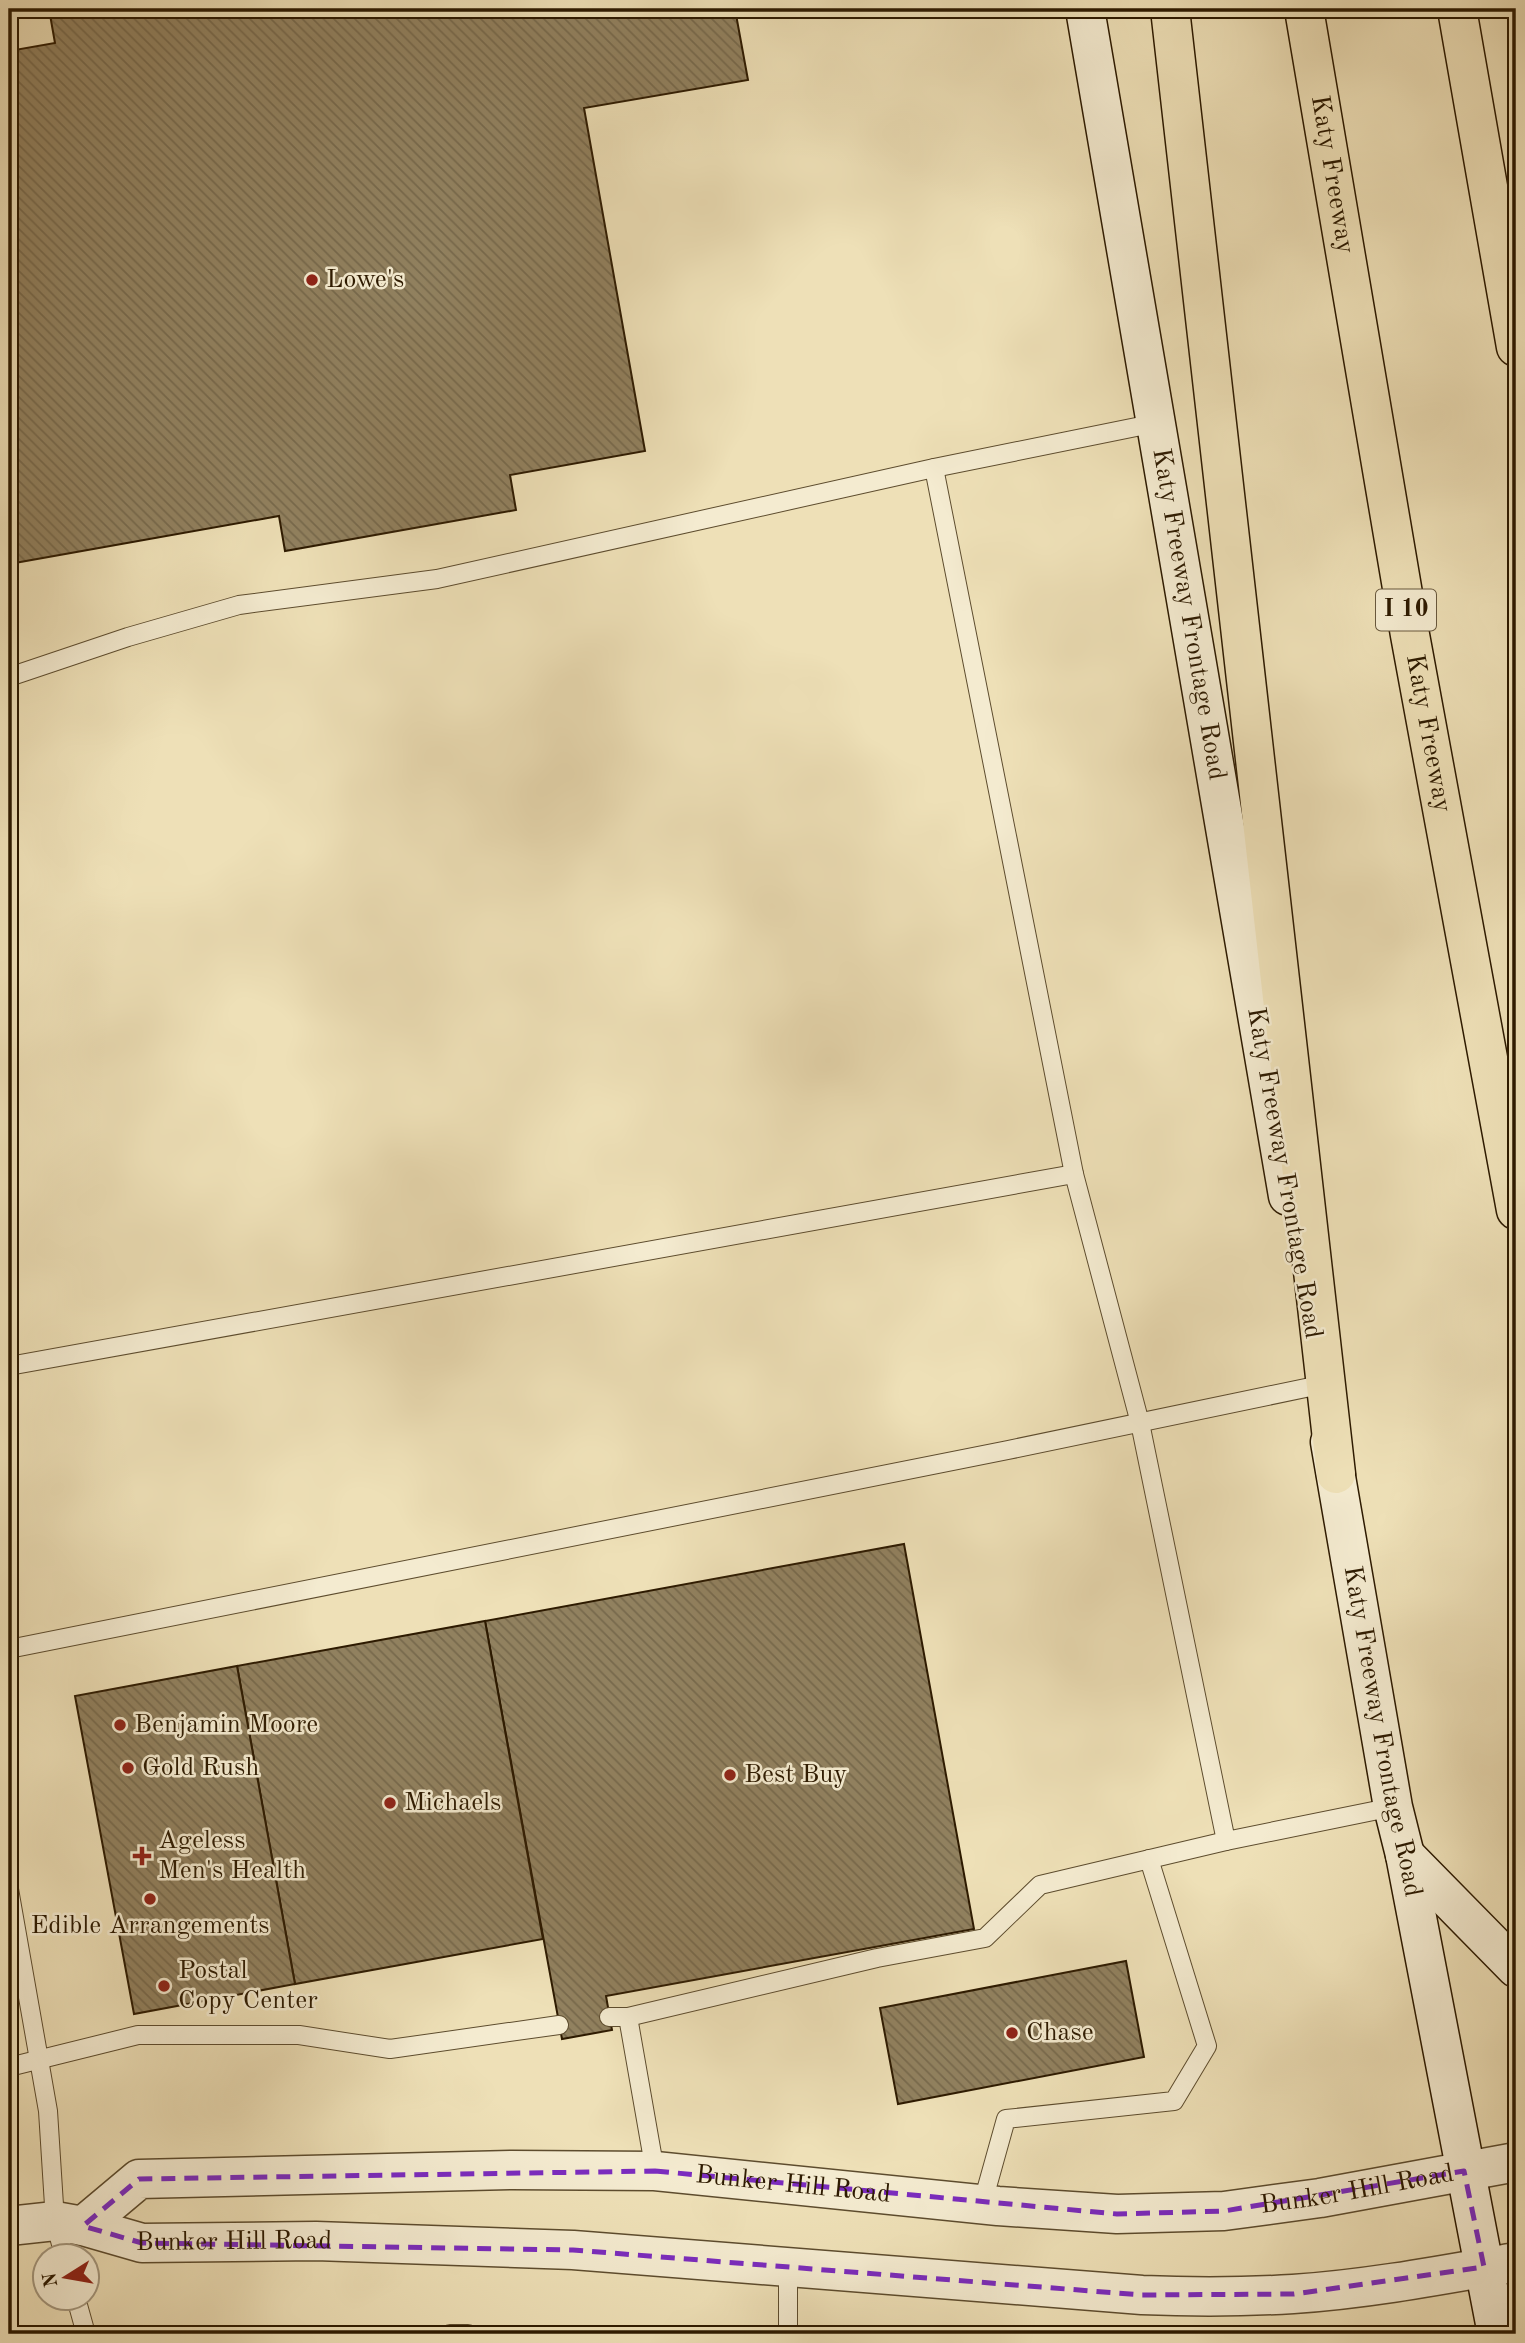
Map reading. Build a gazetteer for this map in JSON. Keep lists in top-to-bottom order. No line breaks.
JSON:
{"streets":{"highway":["Katy Freeway","I 10"],"street":["Katy Freeway Frontage Road","Bunker Hill Road"]},"crossings":[["Katy Freeway Frontage Road","Bunker Hill Road"]],"places":{"other":["Lowe's","Benjamin Moore","Gold Rush","Best Buy","Michaels","Edible Arrangements","Postal Copy Center","Chase"],"health":["Ageless Men's Health"]},"north":"left"}
